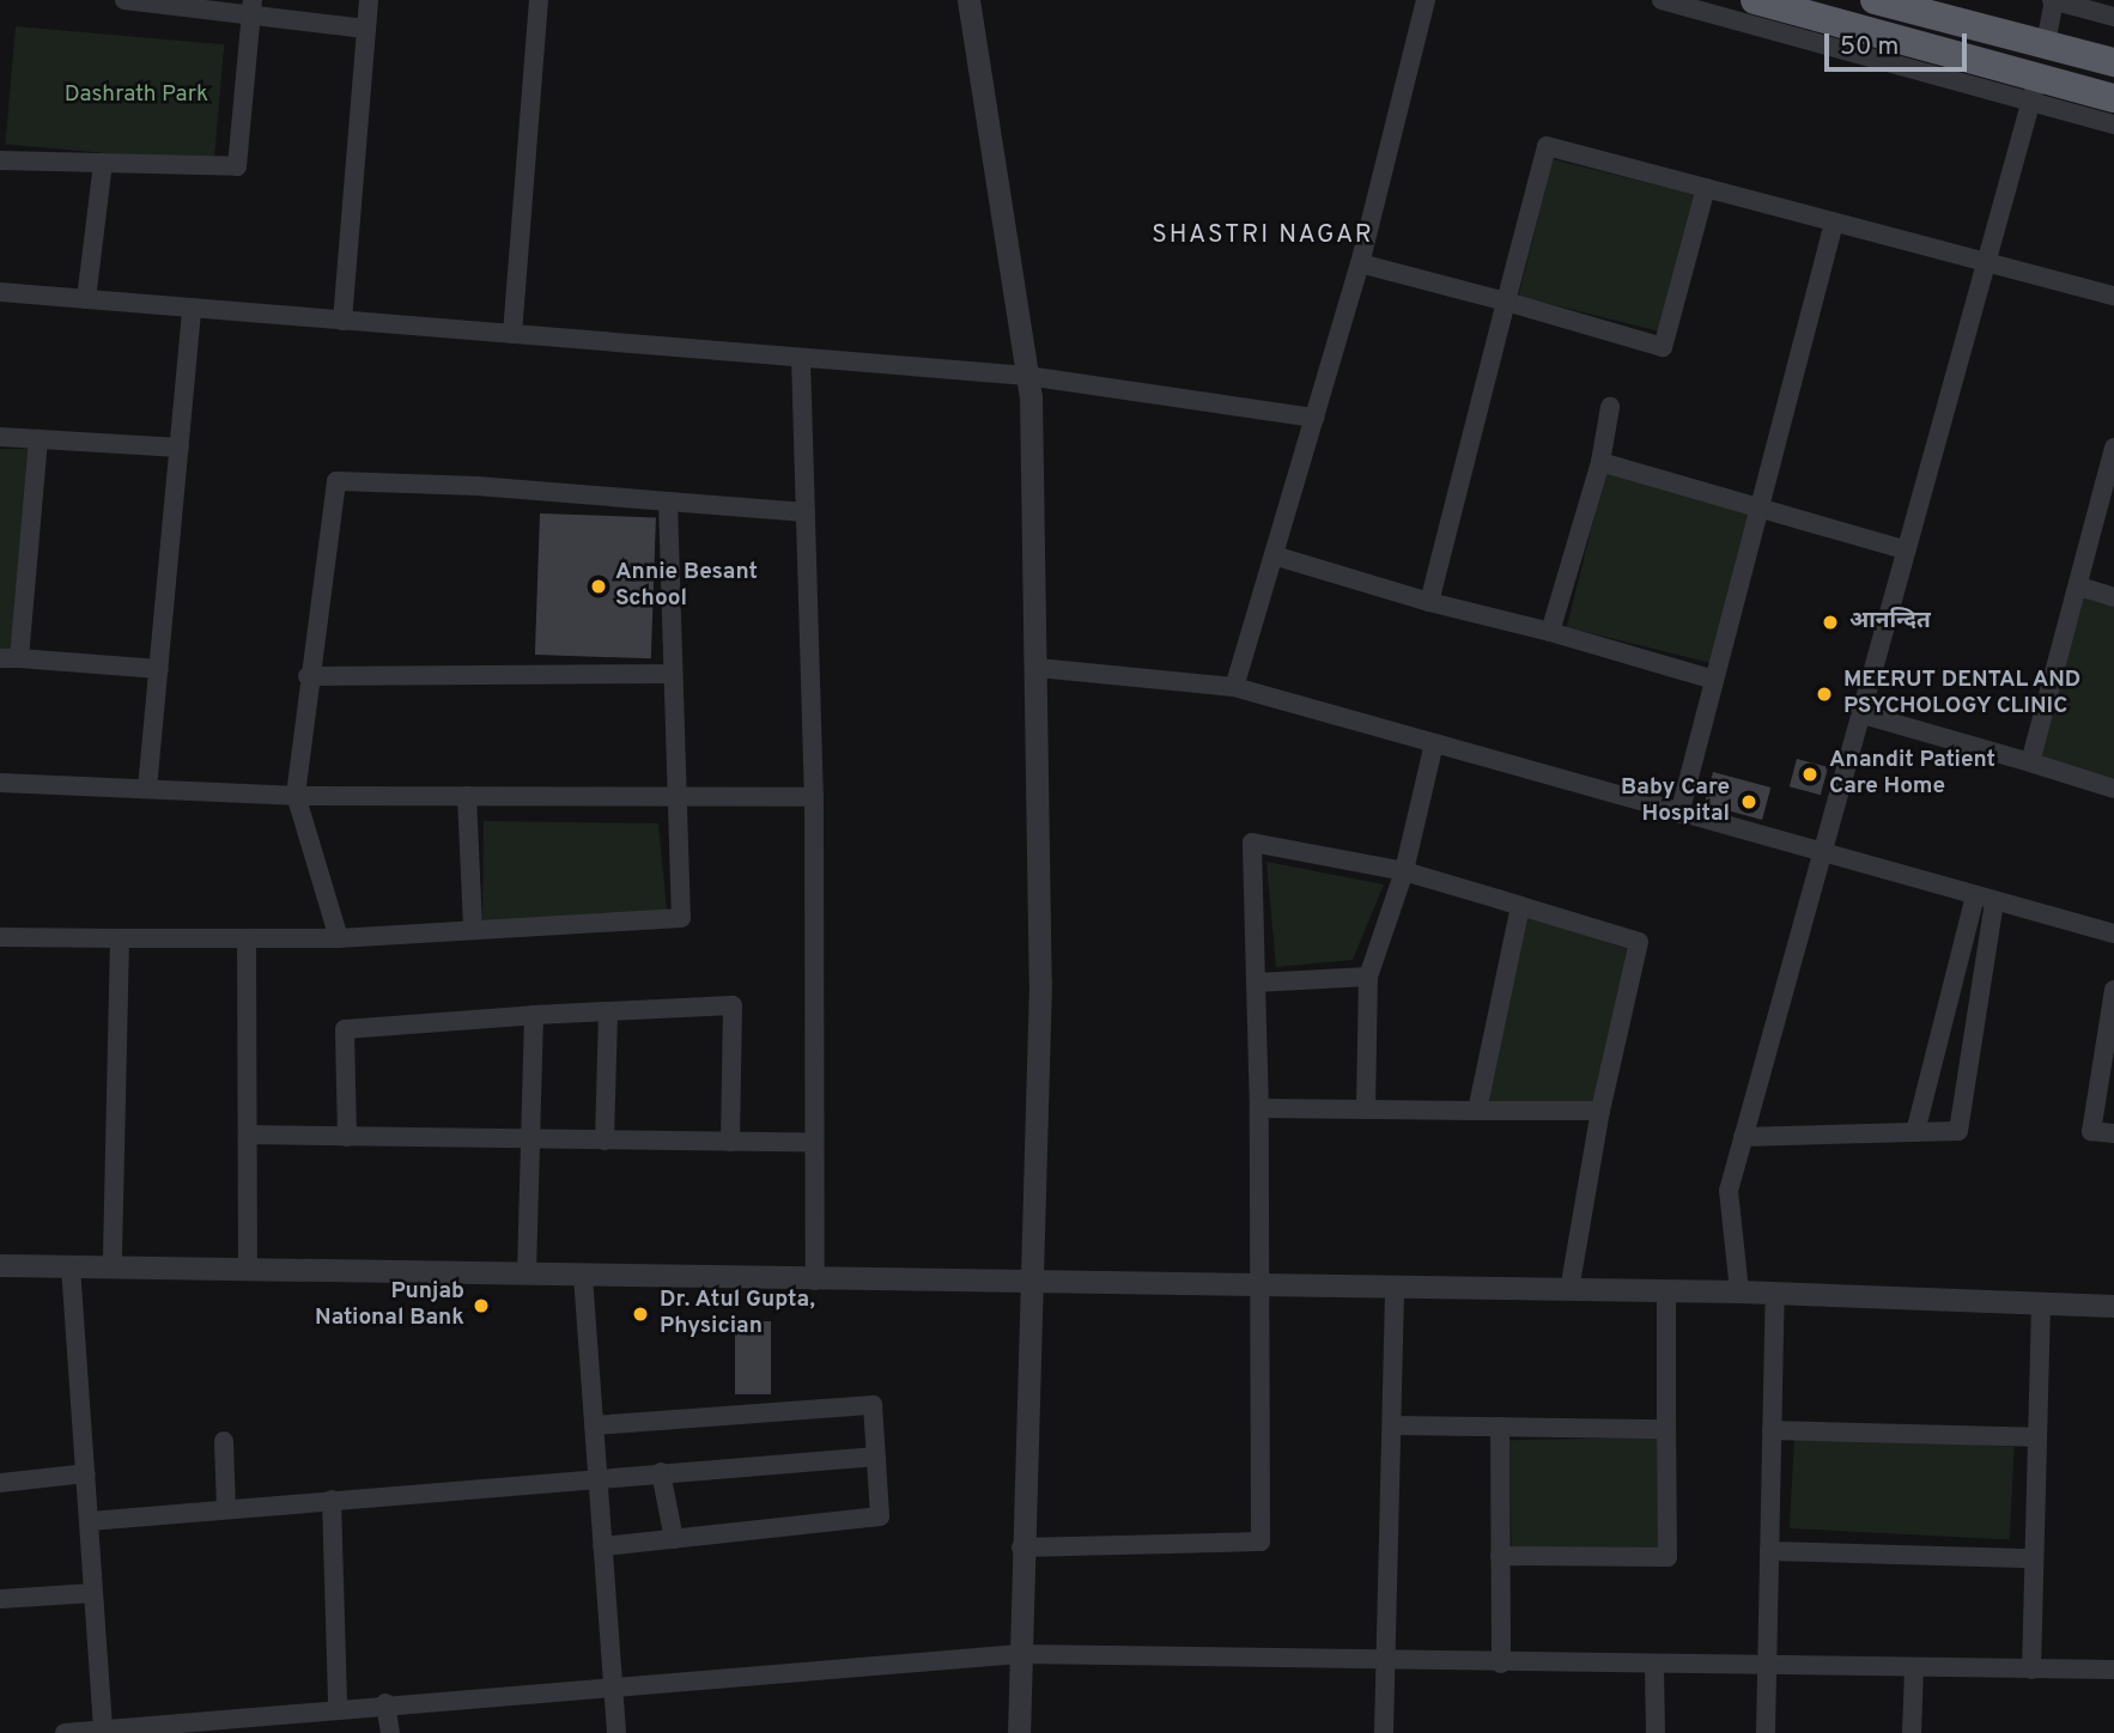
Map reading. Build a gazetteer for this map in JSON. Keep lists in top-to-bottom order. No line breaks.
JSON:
{"districts":["SHASTRI NAGAR"],"parks":["Dashrath Park"],"places":["Annie Besant School","आनन्दित","MEERUT DENTAL AND PSYCHOLOGY CLINIC","Anandit Patient Care Home","Baby Care Hospital","Punjab National Bank","Dr. Atul Gupta, Physician"],"scale_bar":"50 m"}
